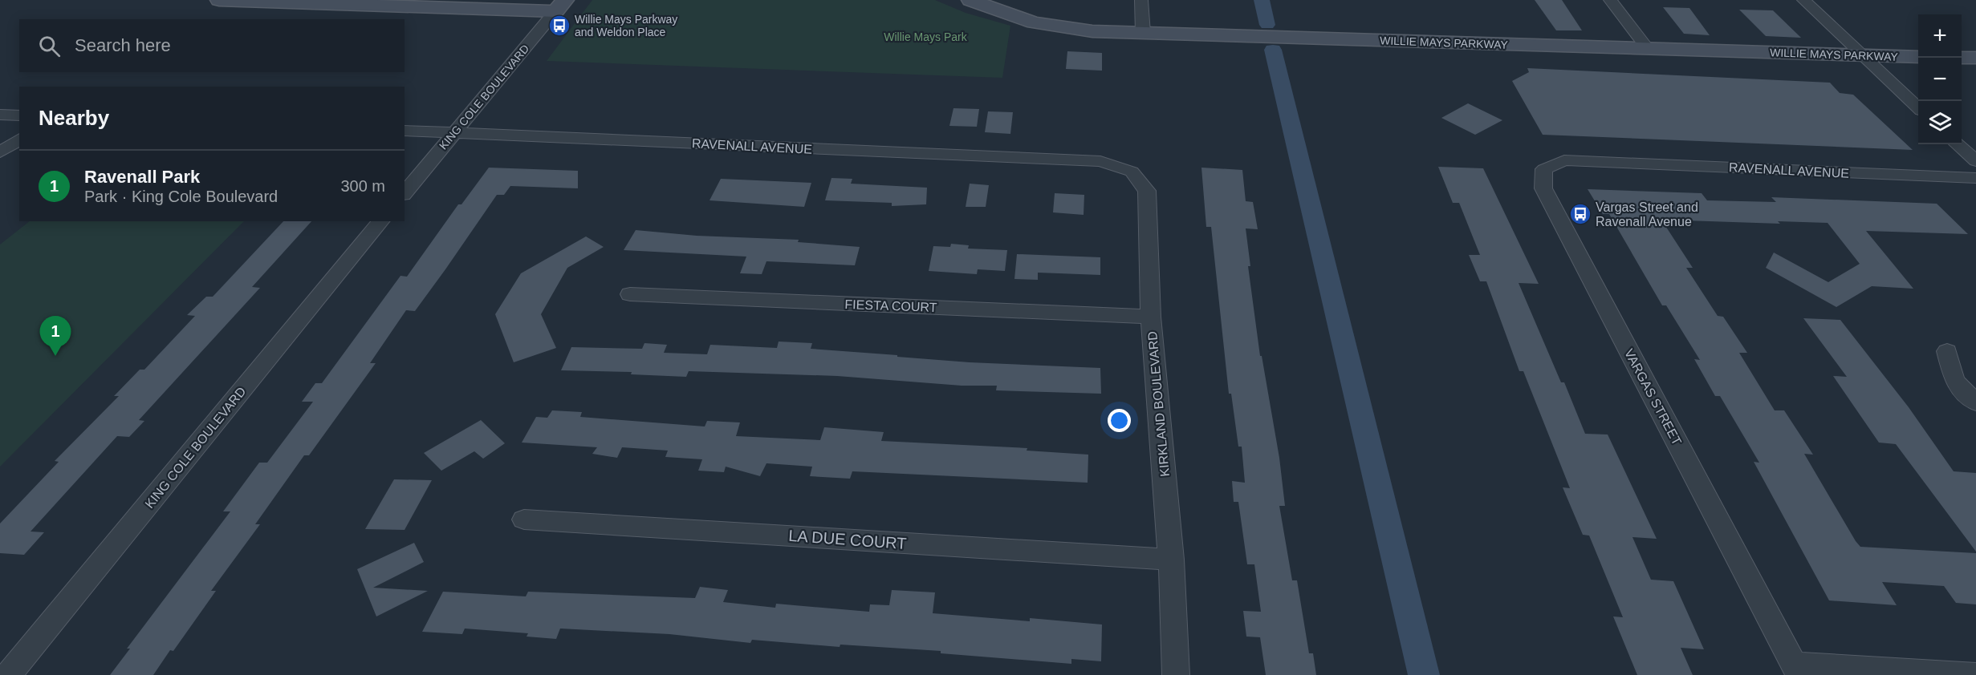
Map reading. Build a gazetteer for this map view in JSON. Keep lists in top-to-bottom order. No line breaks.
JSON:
{"streets":{"street":["WILLIE MAYS PARKWAY","KING COLE BOULEVARD","RAVENALL AVENUE","FIESTA COURT","VARGAS STREET","KIRKLAND BOULEVARD","LA DUE COURT"]},"crossings":[["KING COLE BOULEVARD","RAVENALL AVENUE"],["RAVENALL AVENUE","VARGAS STREET"],["RAVENALL AVENUE","KIRKLAND BOULEVARD"],["FIESTA COURT","KIRKLAND BOULEVARD"],["KIRKLAND BOULEVARD","LA DUE COURT"]],"parks":["Willie Mays Park"],"places":{"bus stop":["Willie Mays Parkway and Weldon Place","Vargas Street and Ravenall Avenue"]},"page":{"map_buttons":["+","−"],"search":"Search here","heading":"Nearby","list":[{"mark":"1","name":"Ravenall Park","note":"Park · King Cole Boulevard","value":"300 m"}],"pins":"1"}}
